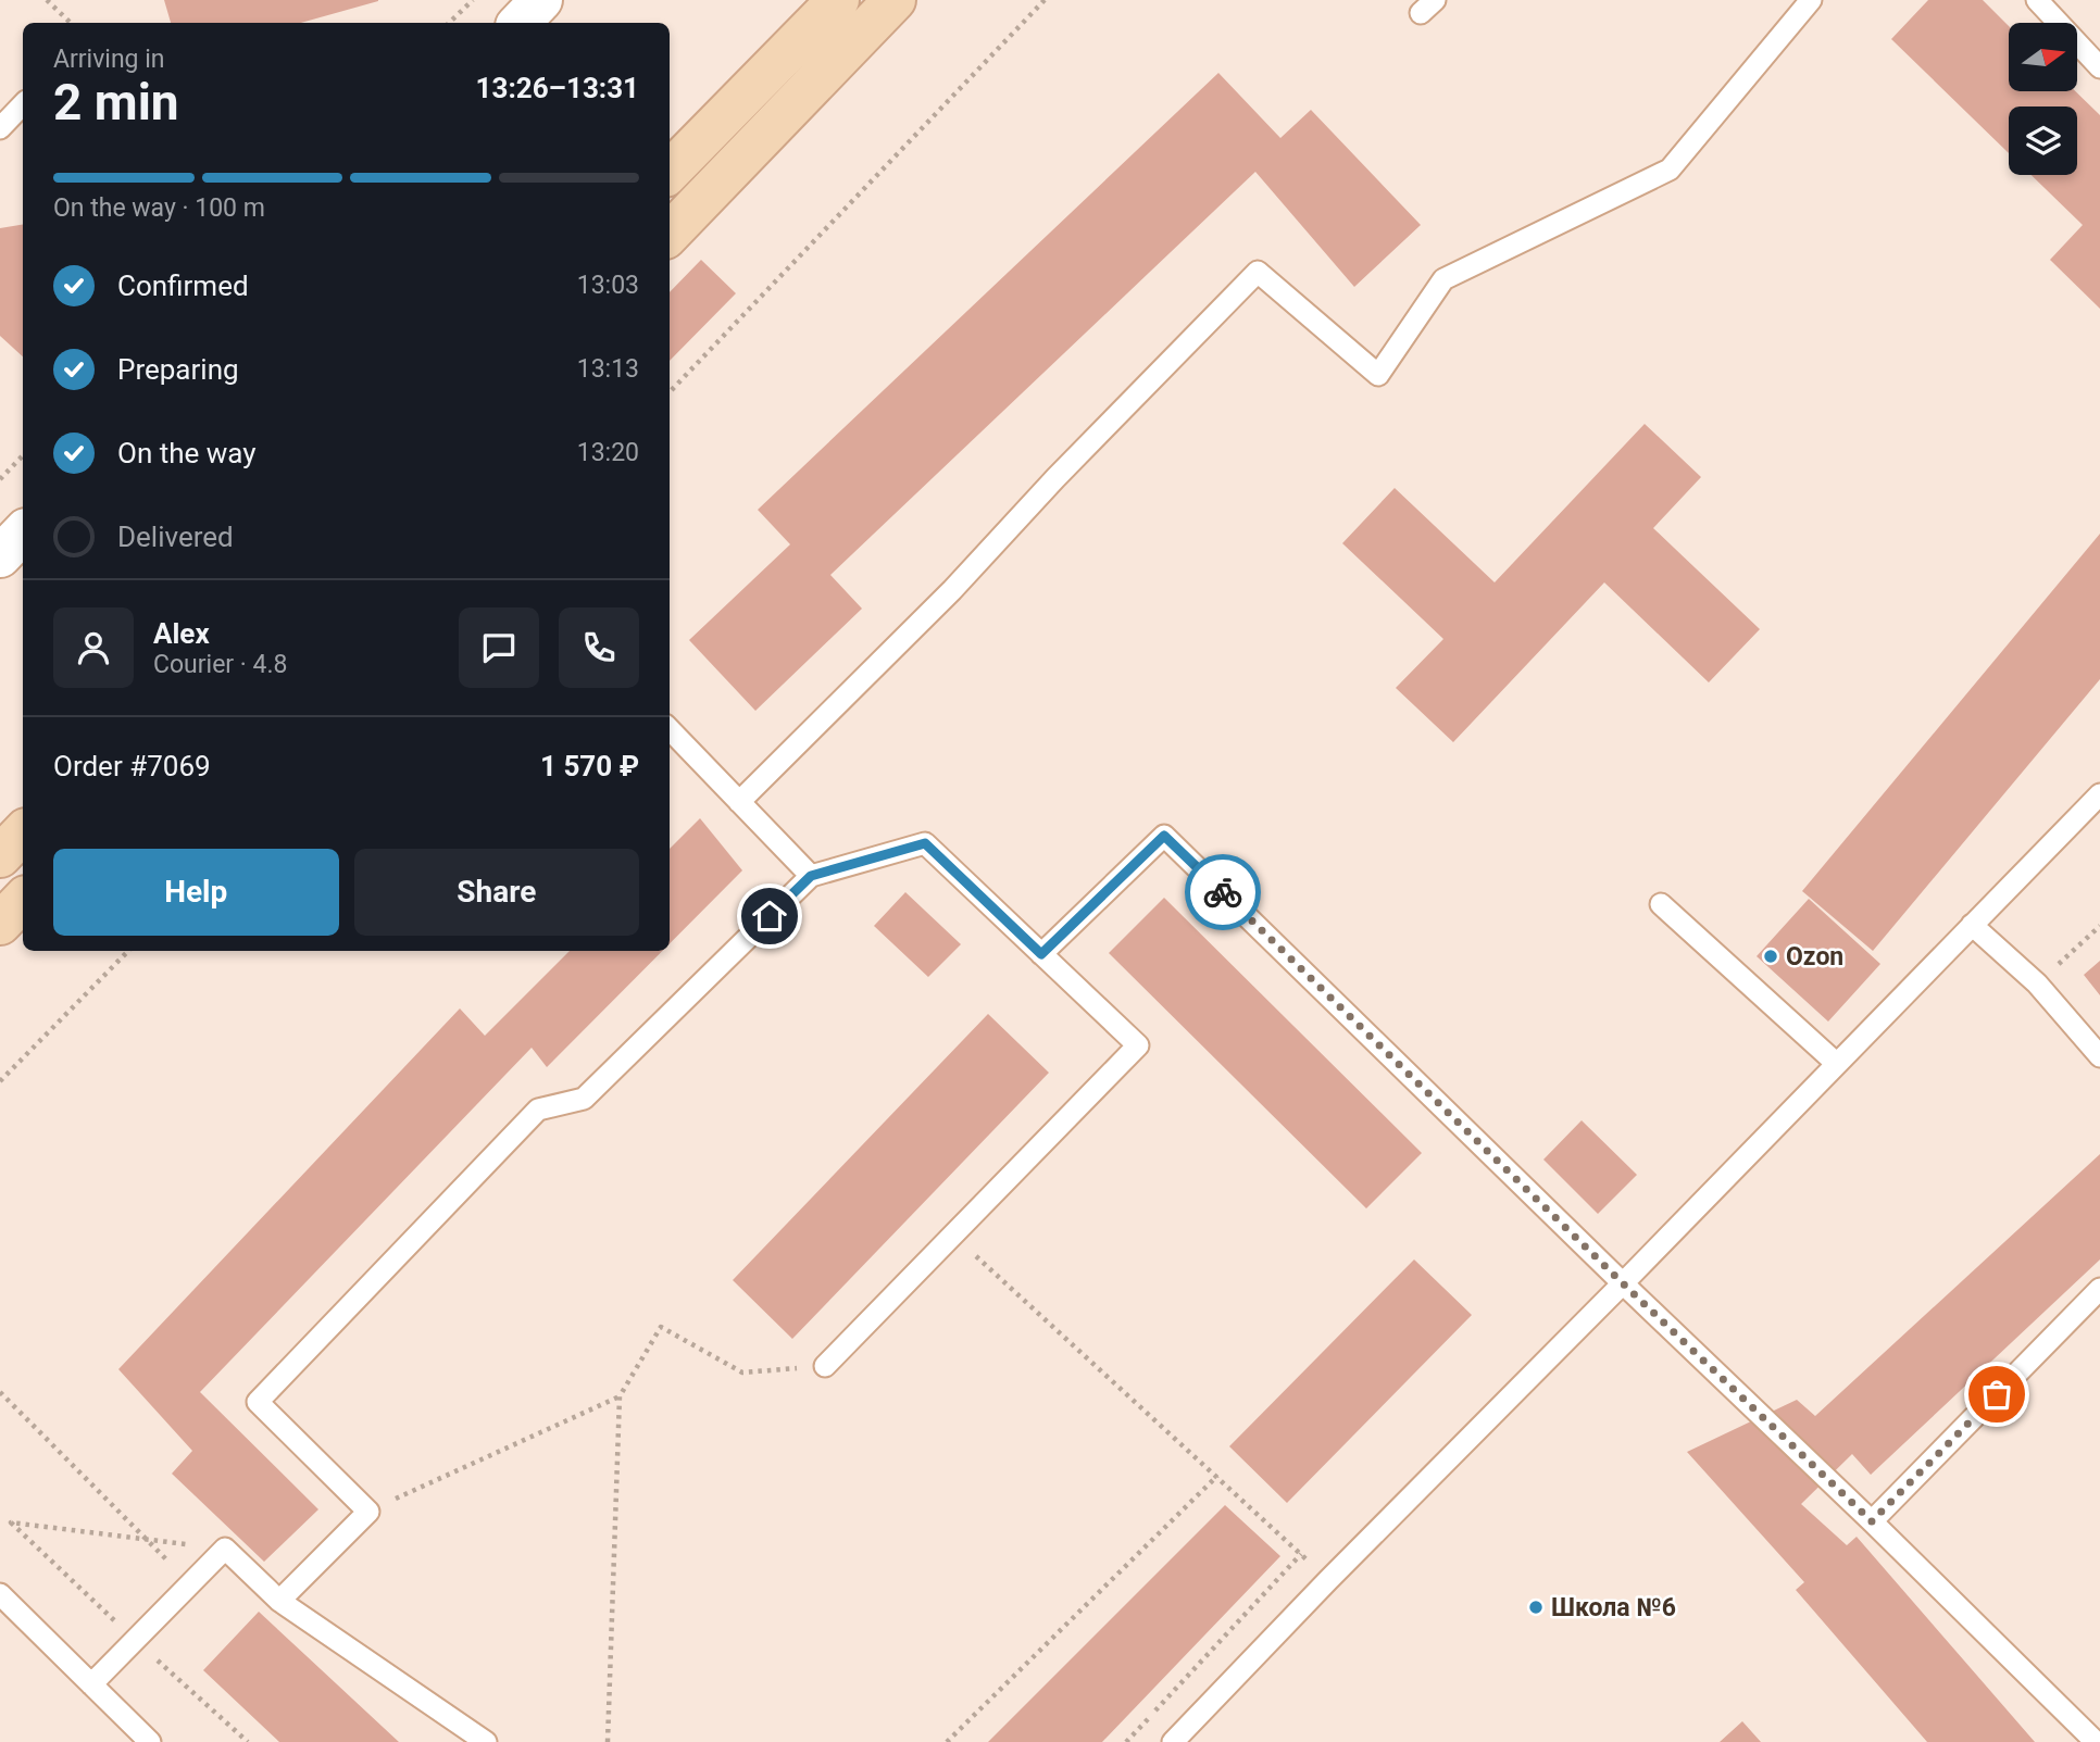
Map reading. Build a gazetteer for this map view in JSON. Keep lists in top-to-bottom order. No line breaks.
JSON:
{"places":["Ozon","Школа №6"],"north":"right","page":{"heading":["2 min","Arriving in","13:26–13:31"],"panel":["Alex","Courier · 4.8","Order #7069","1 570 ₽"],"bar":"On the way · 100 m","list":[["Confirmed","13:03"],["Preparing","13:13"],["On the way","13:20"],"Delivered"],"buttons":["Help","Share"]}}
